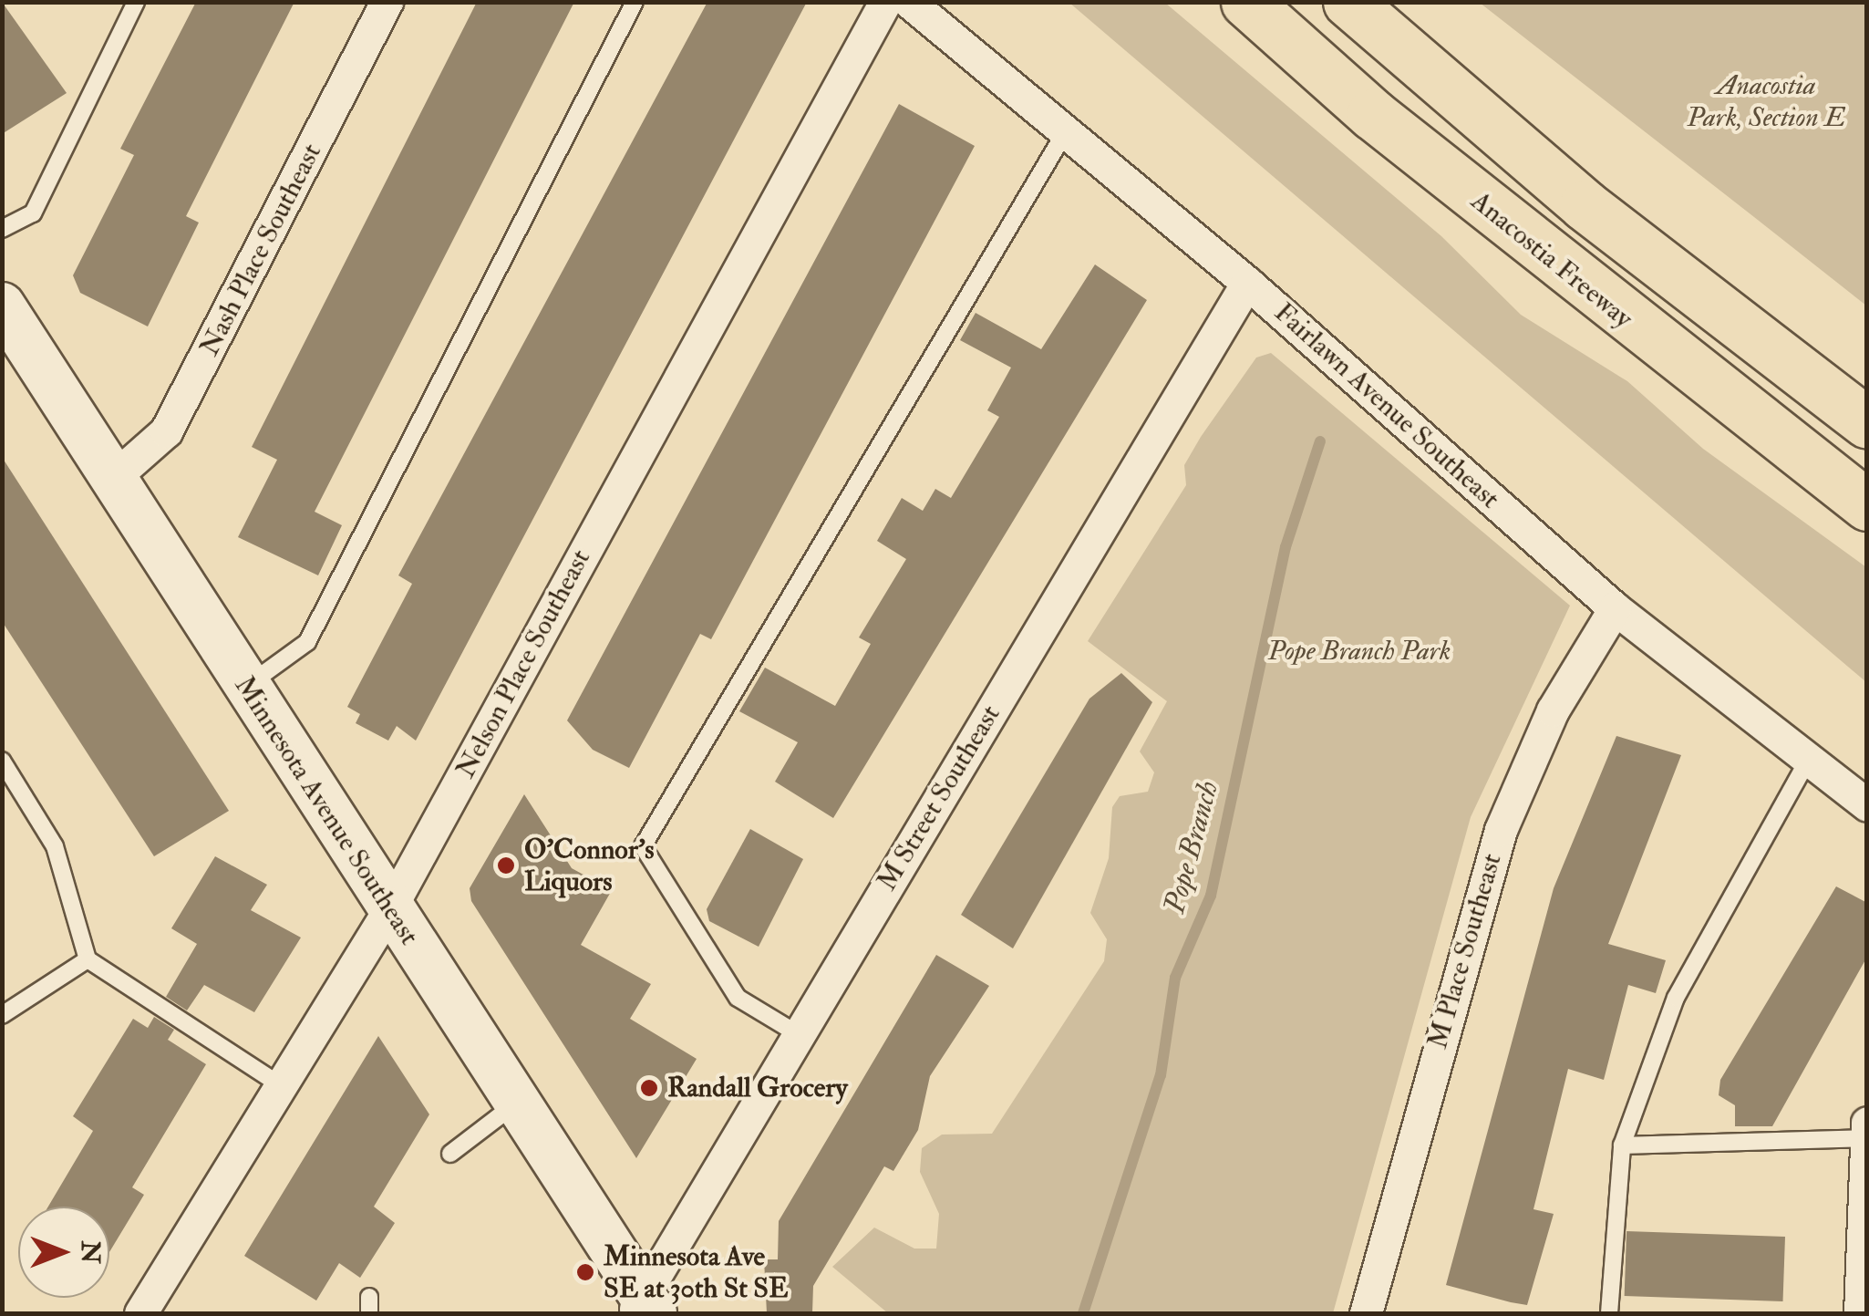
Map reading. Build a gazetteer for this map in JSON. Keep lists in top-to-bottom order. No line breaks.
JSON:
{"streets":{"highway":["Anacostia Freeway"],"main road":["Minnesota Avenue Southeast"],"street":["Nash Place Southeast","Fairlawn Avenue Southeast","Nelson Place Southeast","M Street Southeast","M Place Southeast"]},"crossings":[["Nash Place Southeast","Minnesota Avenue Southeast"],["Fairlawn Avenue Southeast","M Street Southeast"],["Fairlawn Avenue Southeast","M Place Southeast"],["Nelson Place Southeast","Minnesota Avenue Southeast"],["M Street Southeast","Minnesota Avenue Southeast"]],"water":["Pope Branch"],"parks":["Anacostia Park, Section E","Pope Branch Park"],"places":["O'Connor's Liquors","Randall Grocery","Minnesota Ave SE at 30th St SE"],"north":"right"}
